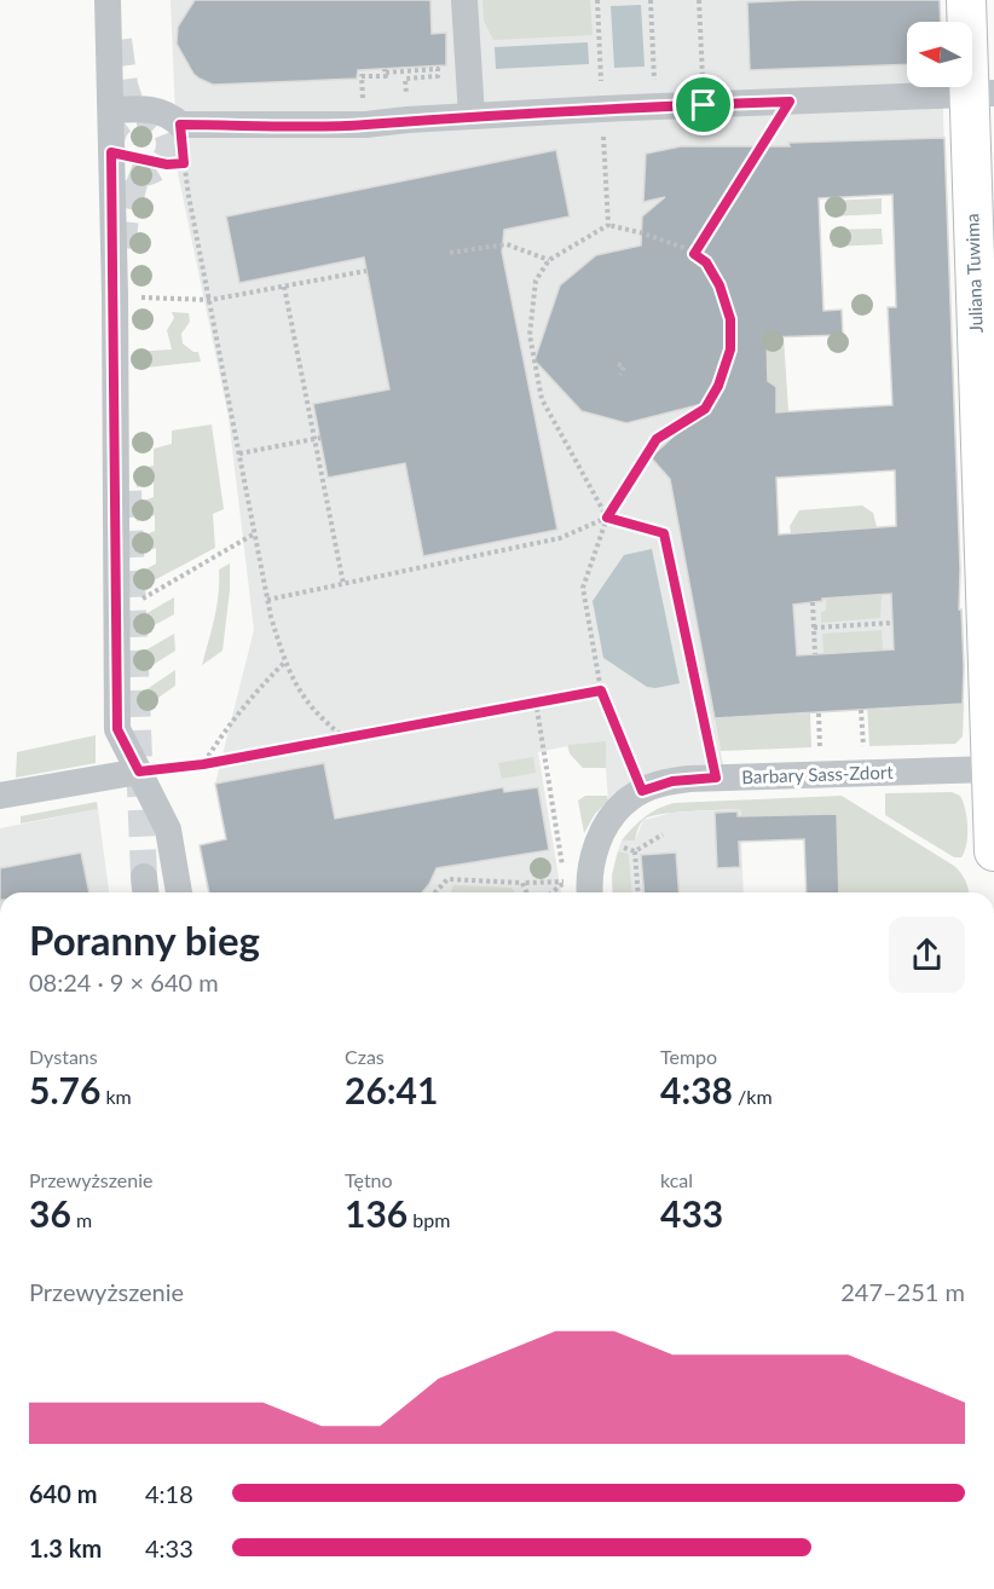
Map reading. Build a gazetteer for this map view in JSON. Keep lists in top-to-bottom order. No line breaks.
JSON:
{"streets":{"street":["Juliana Tuwima","Barbary Sass-Zdort"]},"crossings":[["Juliana Tuwima","Barbary Sass-Zdort"]],"north":"left","page":{"heading":["Poranny bieg","08:24 · 9 × 640 m"],"stats":[["Dystans","5.76 km"],["Czas","26:41"],["Tempo","4:38 /km"],["Przewyższenie","36 m"],["Tętno","136 bpm"],["kcal","433"]],"chart":["Przewyższenie","247–251 m"],"list":[{"name":"640 m","note":"4:18"},{"name":"1.3 km","note":"4:33"}]}}
